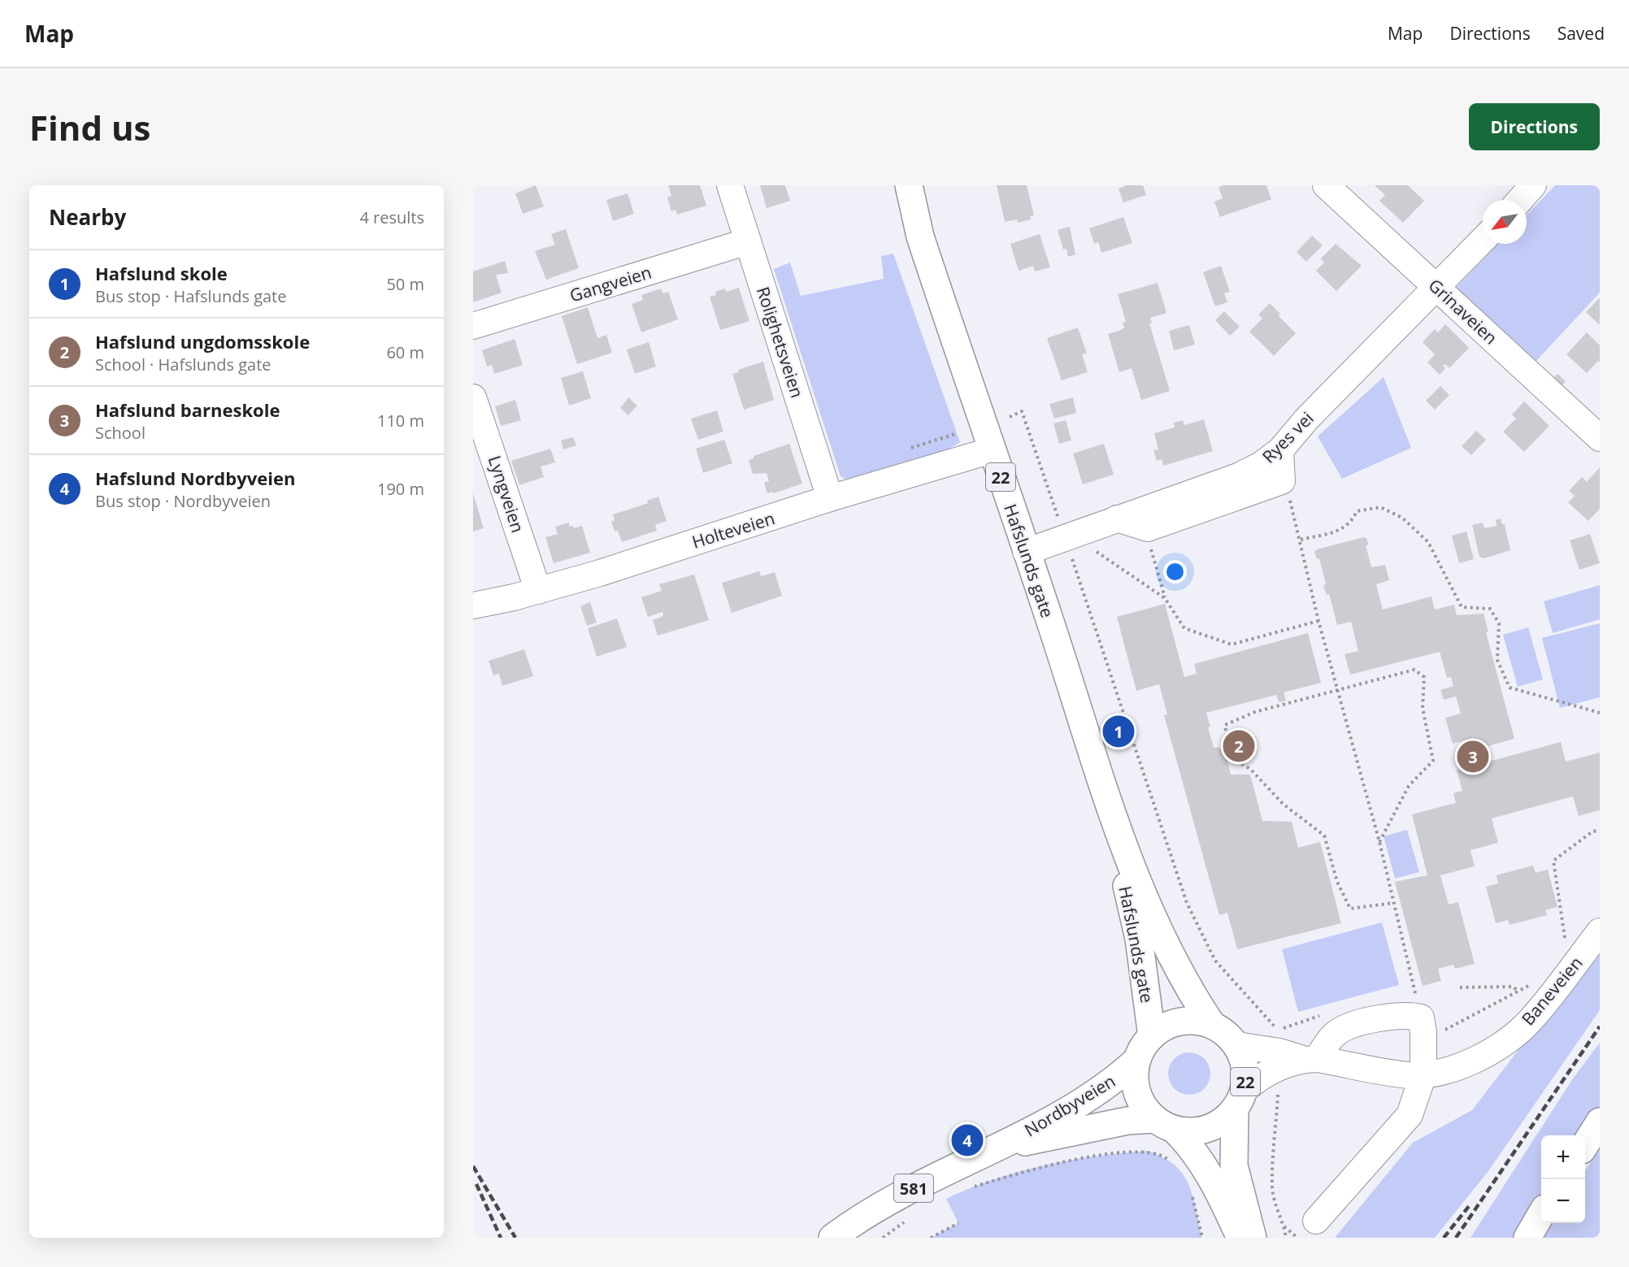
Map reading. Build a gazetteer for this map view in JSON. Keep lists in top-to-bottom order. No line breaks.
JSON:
{"streets":{"main road":["22","Hafslunds gate","Nordbyveien","581"],"street":["Gangveien","Grinaveien","Rolighetsveien","Ryes vei","Lyngveien","Holteveien","Baneveien"]},"crossings":[["Gangveien","Rolighetsveien"],["Grinaveien","Ryes vei"],["Rolighetsveien","Holteveien"],["Ryes vei","Hafslunds gate"],["22","Hafslunds gate"],["22","Baneveien"],["22","Nordbyveien"],["Lyngveien","Holteveien"],["Holteveien","Hafslunds gate"],["Hafslunds gate","Baneveien"],["Hafslunds gate","Nordbyveien"],["Baneveien","Nordbyveien"]],"north":"bottom left","page":{"header":"Map","nav":["Map","Directions","Saved"],"buttons":"Directions","title":"Find us","heading":["Nearby","4 results"],"list":[{"mark":"1","name":"Hafslund skole","note":"Bus stop · Hafslunds gate","value":"50 m"},{"mark":"2","name":"Hafslund ungdomsskole","note":"School · Hafslunds gate","value":"60 m"},{"mark":"3","name":"Hafslund barneskole","note":"School","value":"110 m"},{"mark":"4","name":"Hafslund Nordbyveien","note":"Bus stop · Nordbyveien","value":"190 m"}],"pins":["1","2","3","4"],"map_buttons":["+","−"]}}
